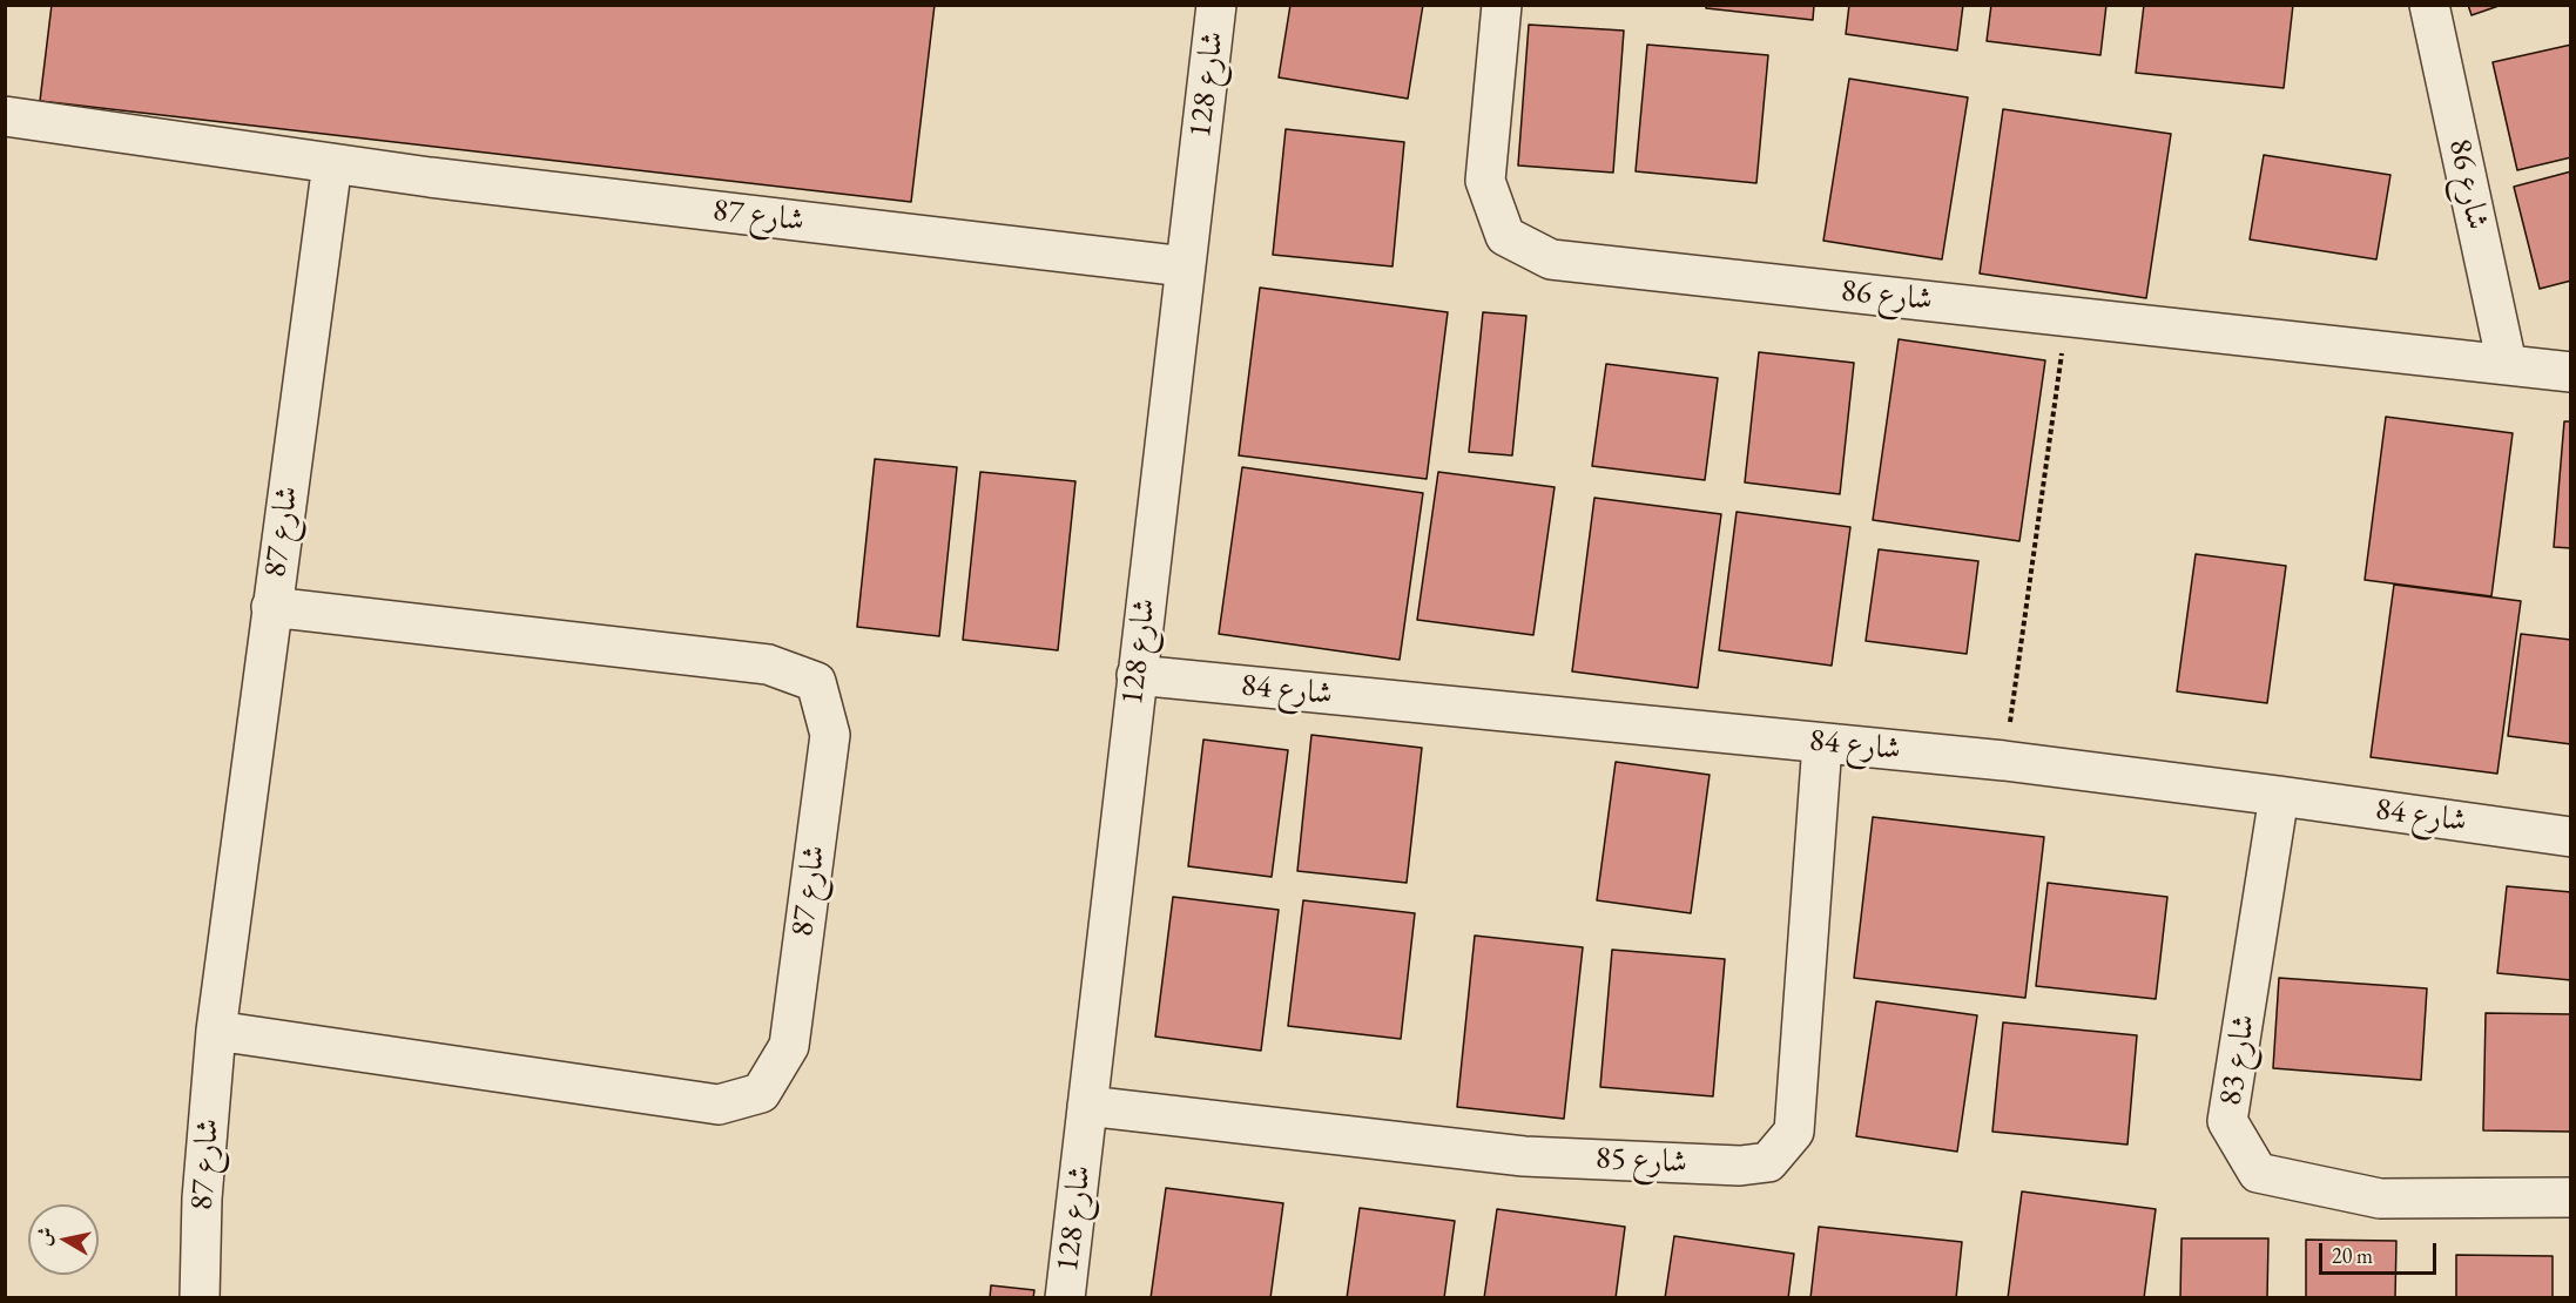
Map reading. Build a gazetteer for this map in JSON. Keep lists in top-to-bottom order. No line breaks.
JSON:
{"streets":{"street":["شارع 128","شارع 86","شارع 87","شارع 84","شارع 83","شارع 85"]},"crossings":[["شارع 128","شارع 87"],["شارع 128","شارع 84"],["شارع 128","شارع 85"],["شارع 84","شارع 83"],["شارع 84","شارع 85"]],"scale_bar":"20 m","north":"left"}
